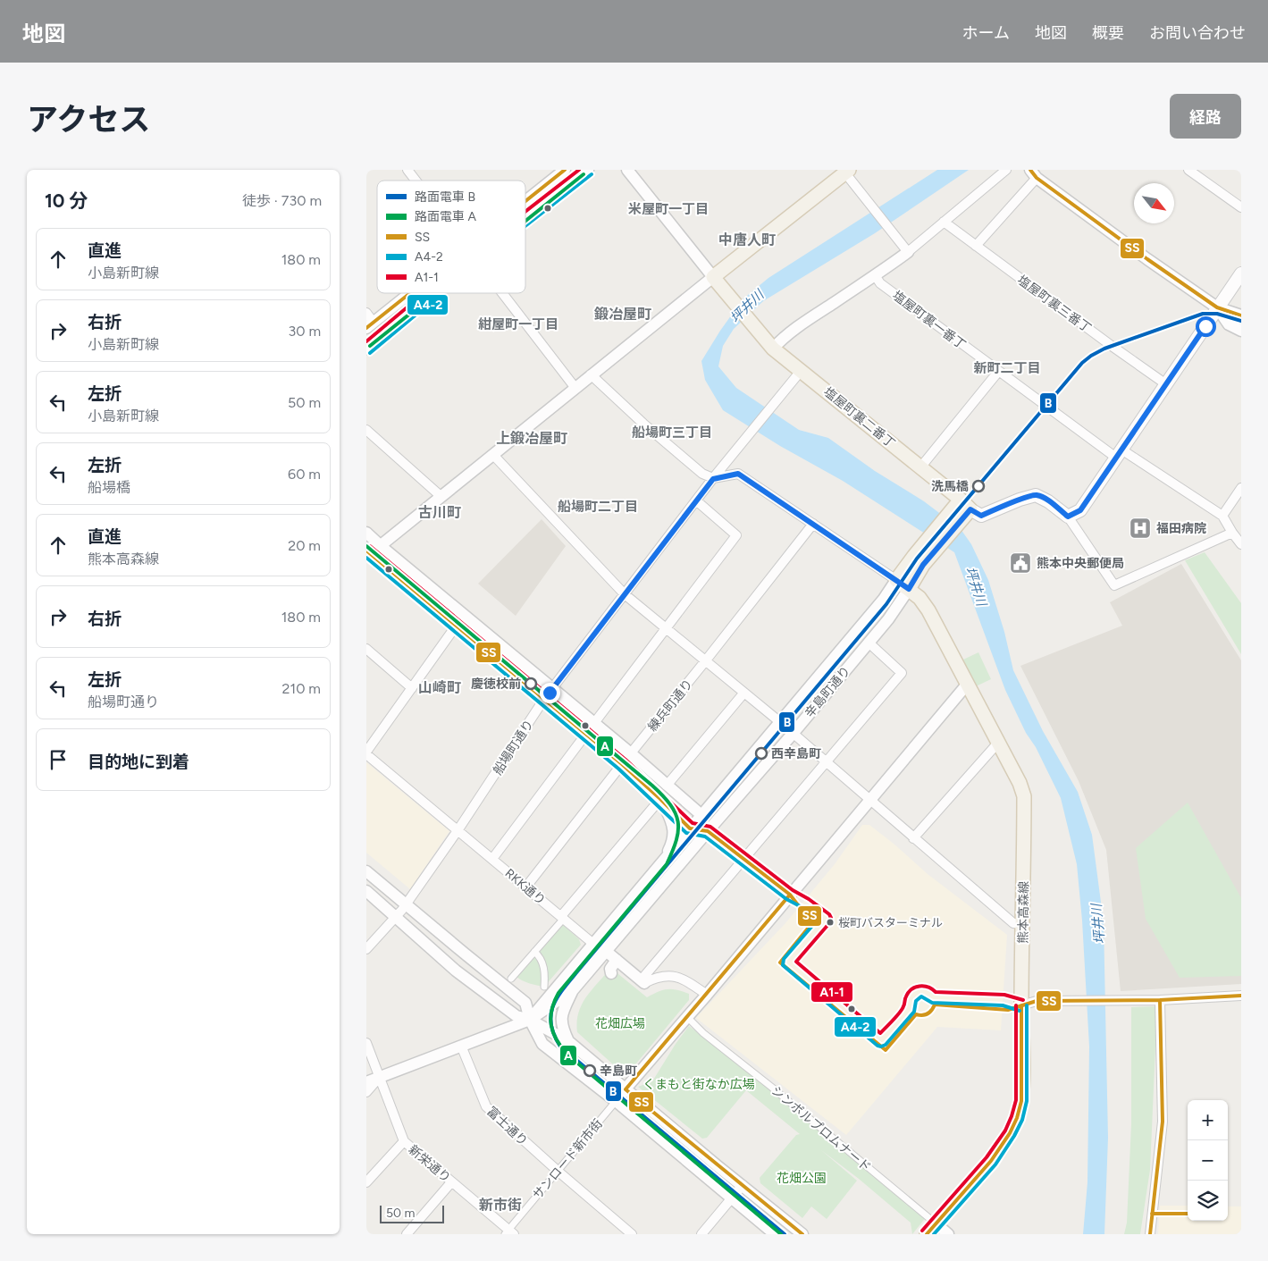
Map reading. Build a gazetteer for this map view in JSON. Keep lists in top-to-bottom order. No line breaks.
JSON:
{"streets":{"main road":["塩屋町裏二番丁","熊本高森線"],"street":["塩屋町裏三番丁","塩屋町裏一番丁","辛島町通り","練兵町通り","船場町通り","RKK通り","富士通り","シンボルプロムナード","サンロード新市街","新栄通り"]},"crossings":[["塩屋町裏二番丁","船場町通り"],["辛島町通り","RKK通り"],["辛島町通り","熊本高森線"],["練兵町通り","RKK通り"],["船場町通り","RKK通り"],["熊本高森線","シンボルプロムナード"],["富士通り","サンロード新市街"],["サンロード新市街","新栄通り"]],"districts":["米屋町一丁目","中唐人町","鍛冶屋町","紺屋町一丁目","新町二丁目","船場町三丁目","上鍛冶屋町","船場町二丁目","古川町","山崎町","新市街"],"water":["坪井川"],"parks":["花畑広場","くまもと街なか広場","花畑公園"],"places":{"other":["洗馬橋","慶徳校前","西辛島町","桜町バスターミナル","辛島町"],"hospital":["福田病院"],"public building":["熊本中央郵便局"]},"lines":["transit line SS","transit line A1-1","tram line A","transit line A4-2","tram line B"],"legend":["路面電車 B","路面電車 A","SS","A4-2","A1-1"],"scale_bar":"50 m","north":"bottom right","page":{"header":"地図","nav":["ホーム","地図","概要","お問い合わせ"],"title":"アクセス","buttons":"経路","heading":["10 分","徒歩 · 730 m"],"list":[["直進","小島新町線","180 m"],["右折","小島新町線","30 m"],["左折","小島新町線","50 m"],["左折","船場橋","60 m"],["直進","熊本高森線","20 m"],["右折","180 m"],["左折","船場町通り","210 m"],"目的地に到着"],"map_buttons":["+","−"],"scale":"50 m"}}
